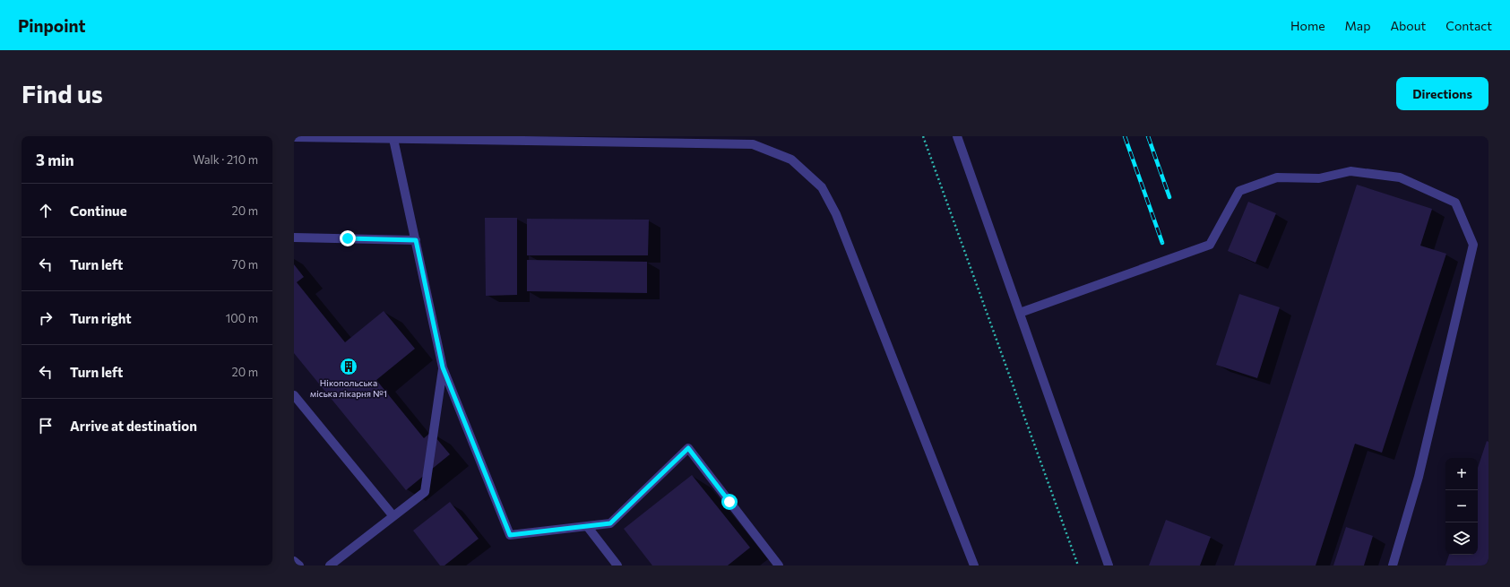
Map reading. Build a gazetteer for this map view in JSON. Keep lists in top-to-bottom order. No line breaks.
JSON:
{"places":{"building":["Нікопольська міська лікарня №1"]},"page":{"header":"Pinpoint","nav":["Home","Map","About","Contact"],"buttons":"Directions","title":"Find us","heading":["3 min","Walk · 210 m"],"list":[["Continue","20 m"],["Turn left","70 m"],["Turn right","100 m"],["Turn left","20 m"],"Arrive at destination"],"map_buttons":["+","−"]}}
